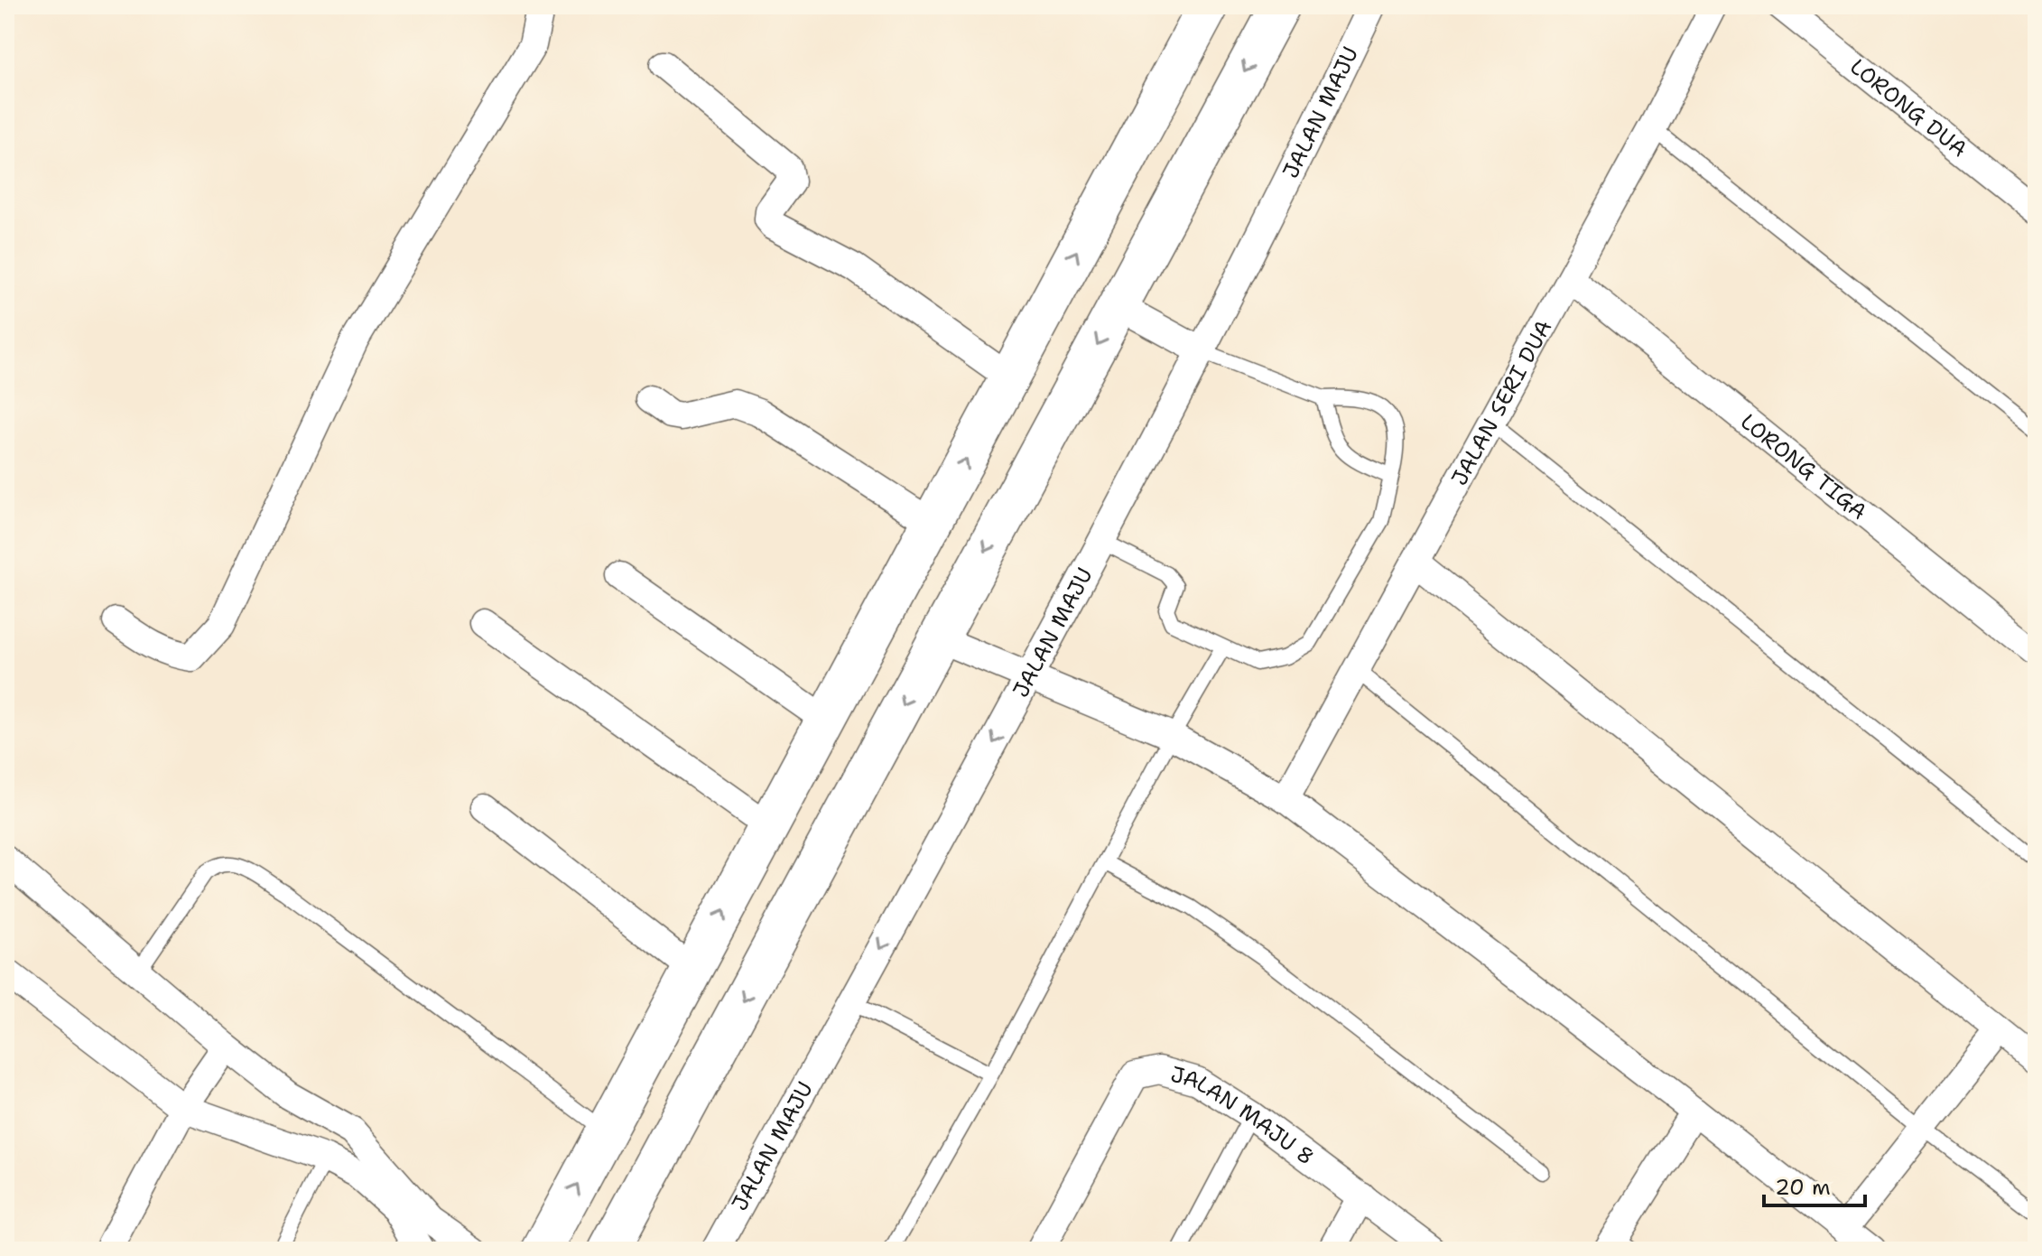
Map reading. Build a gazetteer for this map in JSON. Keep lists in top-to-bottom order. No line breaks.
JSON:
{"streets":{"street":["LORONG DUA","JALAN MAJU","JALAN SERI DUA","LORONG TIGA","JALAN MAJU 8"]},"crossings":[["JALAN SERI DUA","LORONG TIGA"]],"scale_bar":"20 m"}
